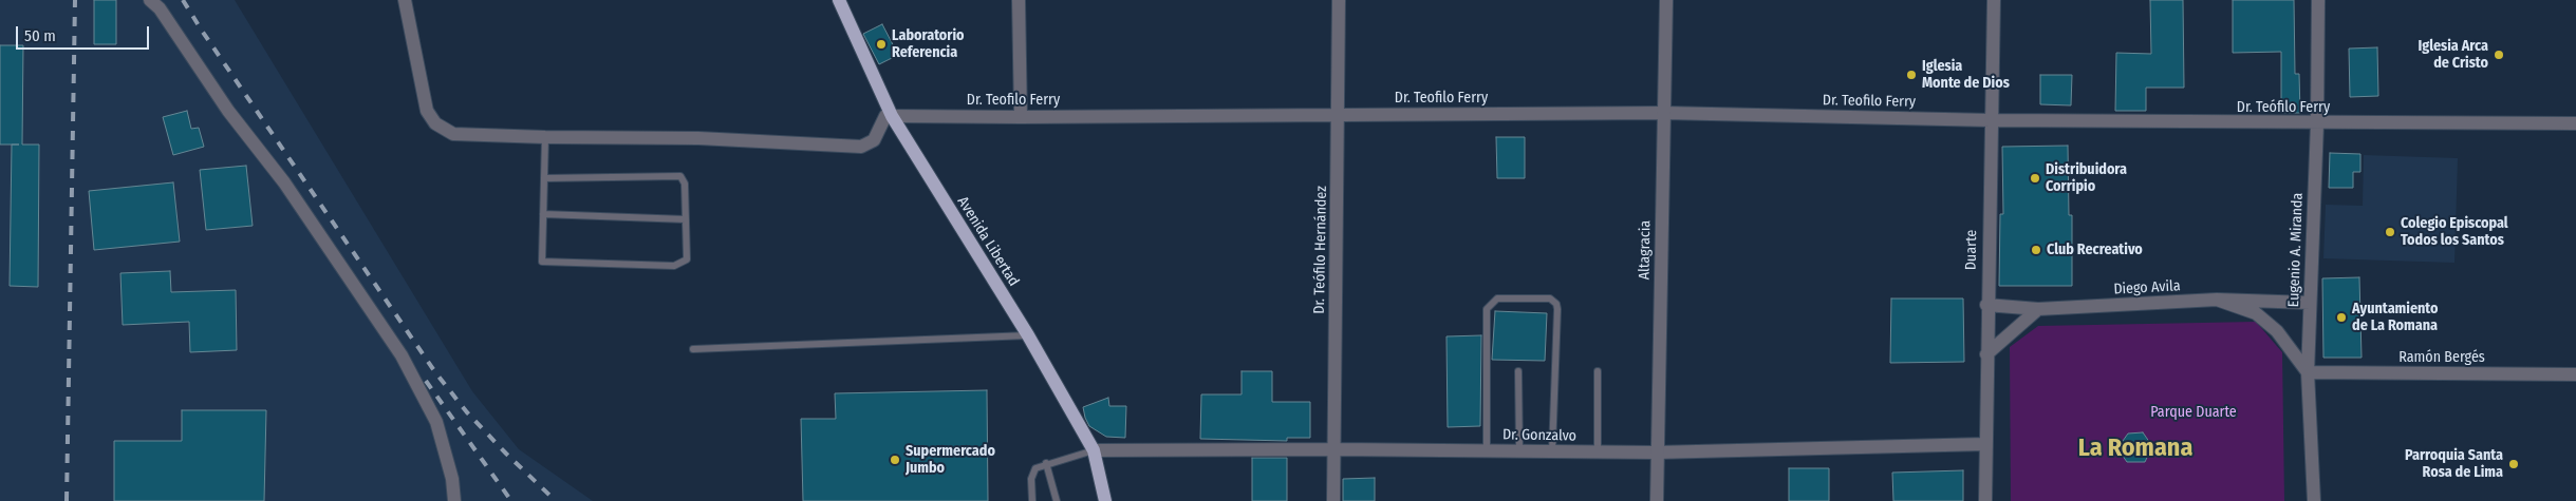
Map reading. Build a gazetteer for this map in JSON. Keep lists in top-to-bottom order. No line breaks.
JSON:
{"streets":{"main road":["Avenida Libertad"],"street":["Dr. Teofilo Ferry","Dr. Teófilo Ferry","Dr. Teófilo Hernández","Altagracia","Duarte","Eugenio A. Miranda","Diego Avila","Ramón Bergés","Dr. Gonzalvo"]},"crossings":[["Dr. Teofilo Ferry","Dr. Teófilo Ferry"],["Dr. Teofilo Ferry","Avenida Libertad"],["Dr. Teofilo Ferry","Dr. Teófilo Hernández"],["Dr. Teofilo Ferry","Altagracia"],["Dr. Teofilo Ferry","Duarte"],["Dr. Teófilo Ferry","Duarte"],["Dr. Teófilo Ferry","Eugenio A. Miranda"],["Avenida Libertad","Dr. Gonzalvo"],["Dr. Teófilo Hernández","Dr. Gonzalvo"],["Altagracia","Dr. Gonzalvo"],["Duarte","Diego Avila"],["Duarte","Dr. Gonzalvo"],["Eugenio A. Miranda","Diego Avila"],["Eugenio A. Miranda","Ramón Bergés"]],"districts":["La Romana"],"parks":["Parque Duarte"],"places":["Laboratorio Referencia","Iglesia Arca de Cristo","Iglesia Monte de Dios","Distribuidora Corripio","Colegio Episcopal Todos los Santos","Club Recreativo","Ayuntamiento de La Romana","Supermercado Jumbo","Parroquia Santa Rosa de Lima"],"scale_bar":"50 m"}
